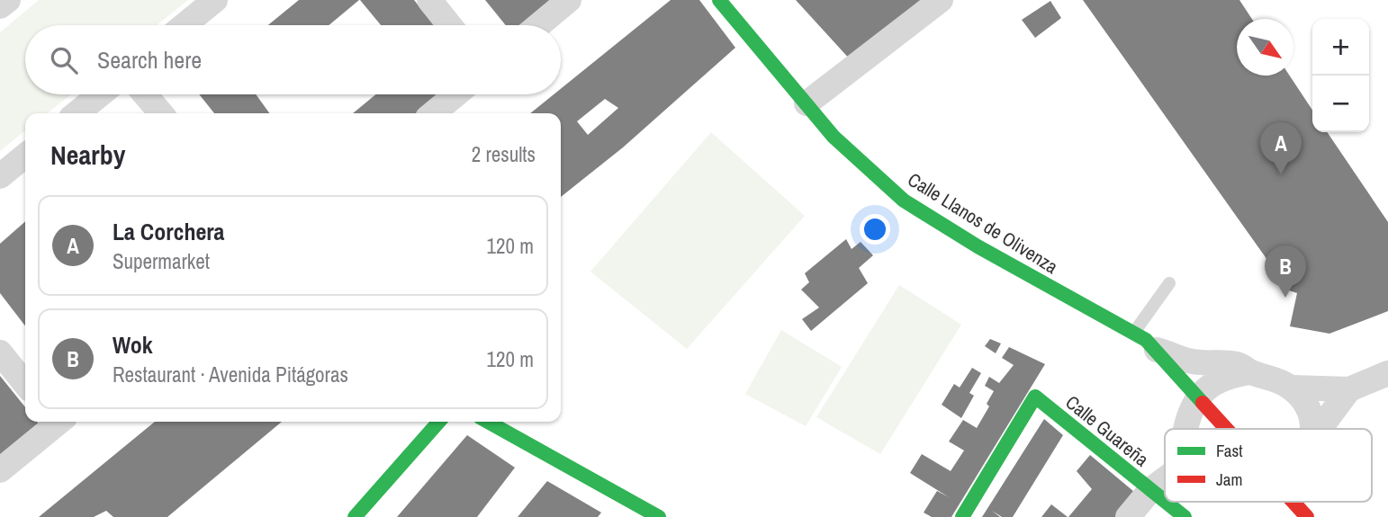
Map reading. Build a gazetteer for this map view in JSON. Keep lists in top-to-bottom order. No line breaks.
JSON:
{"streets":{"street":["Calle Llanos de Olivenza","Calle Guareña"]},"legend":["Fast","Jam"],"north":"bottom right","page":{"map_buttons":["+","−"],"search":"Search here","heading":["Nearby","2 results"],"pins":["A","B"],"list":[{"mark":"A","name":"La Corchera","note":"Supermarket","value":"120 m"},{"mark":"B","name":"Wok","note":"Restaurant · Avenida Pitágoras","value":"120 m"}]}}
